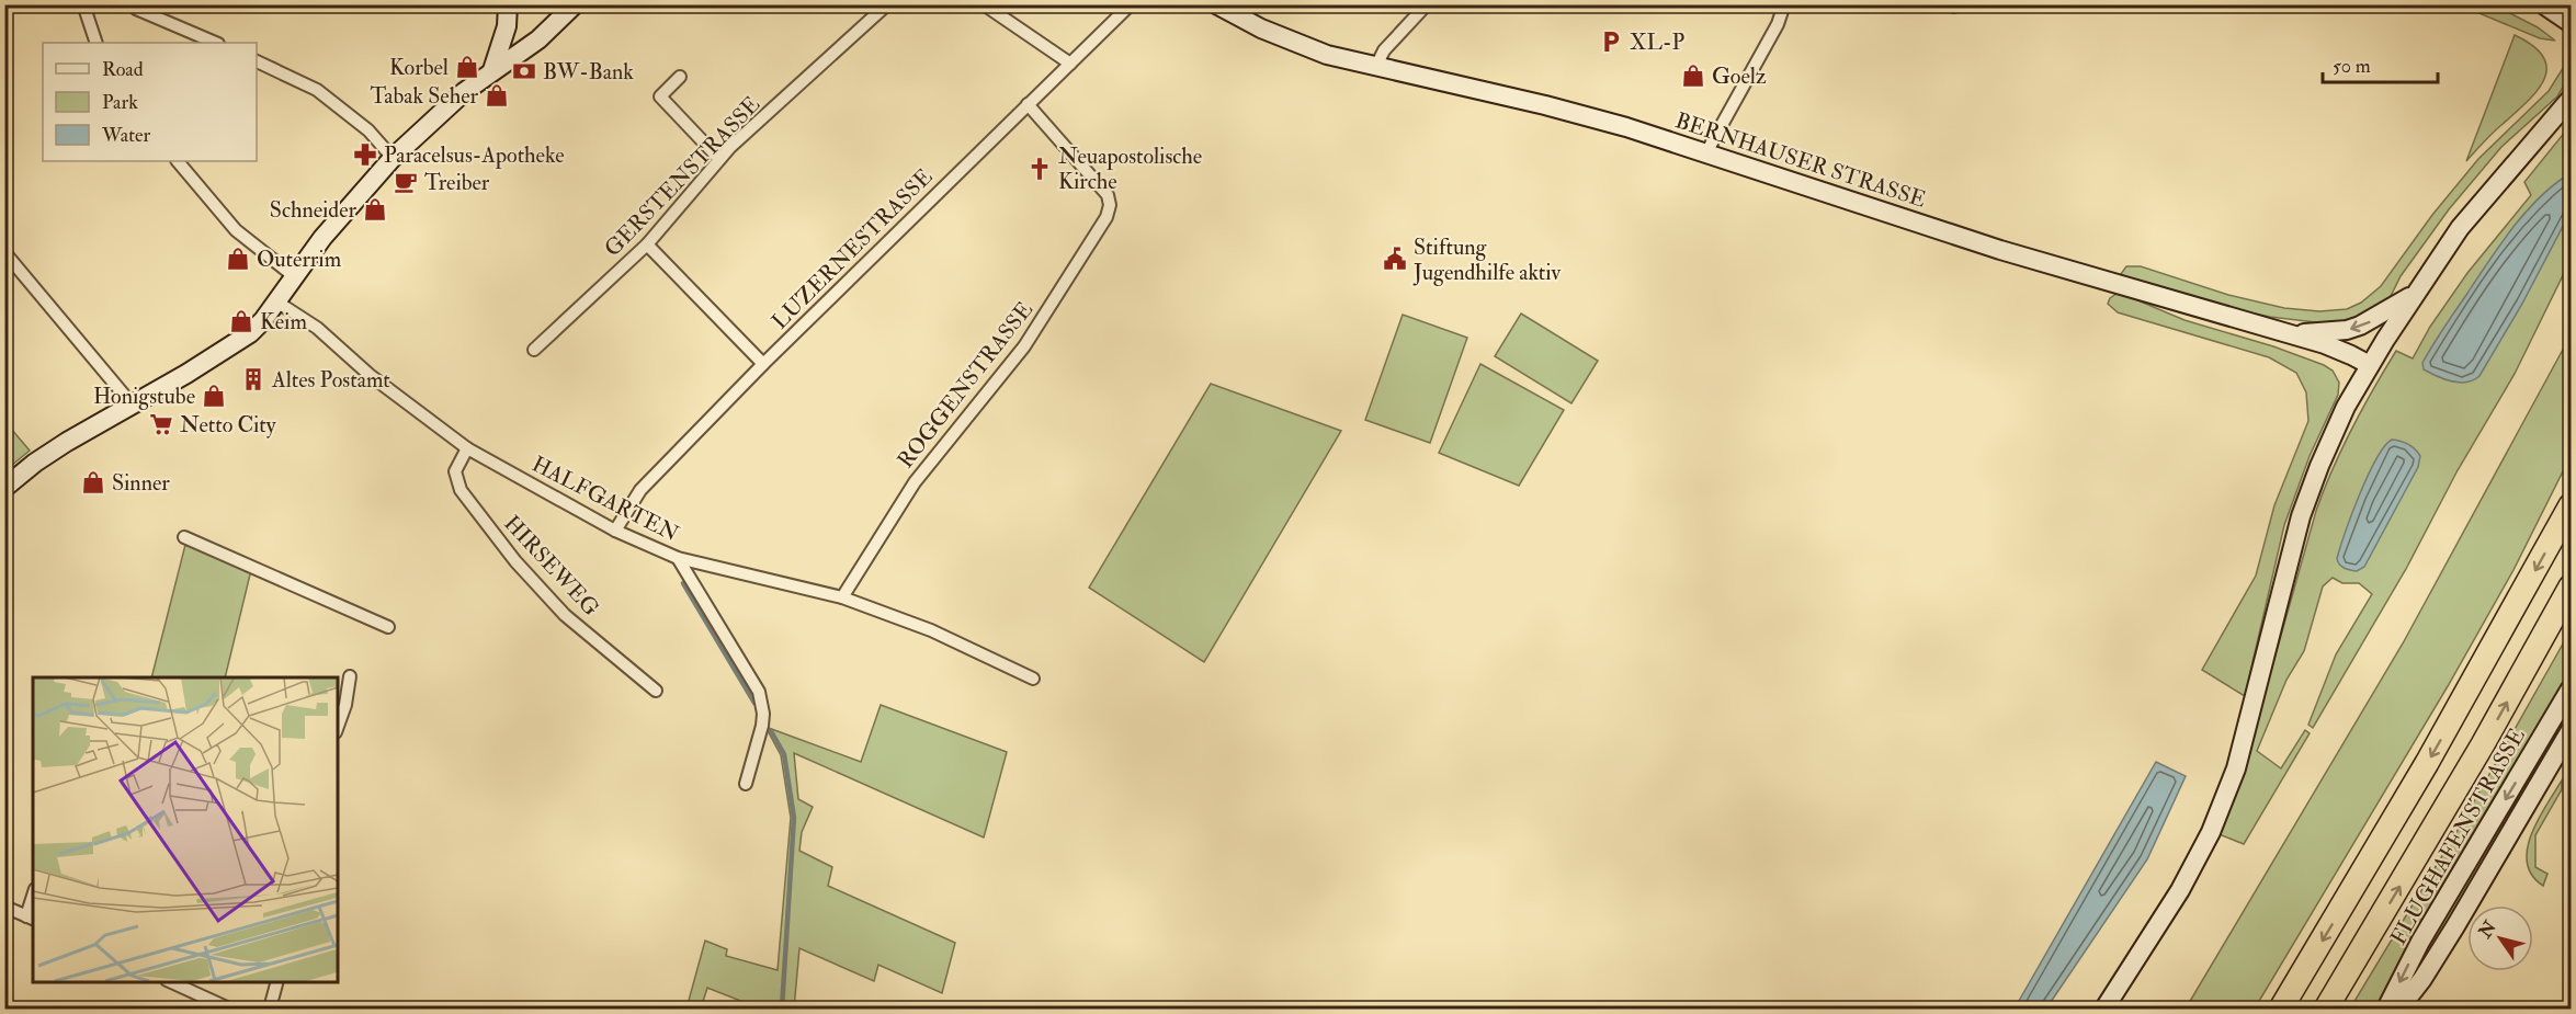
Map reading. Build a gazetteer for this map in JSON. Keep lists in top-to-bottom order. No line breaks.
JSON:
{"streets":{"main road":["BERNHAUSER STRASSE","FLUGHAFENSTRASSE"],"street":["GERSTENSTRASSE","LUZERNESTRASSE","ROGGENSTRASSE","HALFGARTEN","HIRSEWEG"]},"crossings":[["LUZERNESTRASSE","ROGGENSTRASSE"],["LUZERNESTRASSE","HALFGARTEN"],["ROGGENSTRASSE","HALFGARTEN"],["HALFGARTEN","HIRSEWEG"]],"places":{"parking":["XL-P"],"shop":["Korbel","Goelz","Tabak Seher","Schneider","Outerrim","Keim","Honigstube","Sinner"],"bank":["BW-Bank"],"pharmacy":["Paracelsus-Apotheke"],"church":["Neuapostolische Kirche"],"cafe":["Treiber"],"public building":["Stiftung Jugendhilfe aktiv"],"building":["Altes Postamt"],"supermarket":["Netto City"]},"legend":["Road","Park","Water"],"scale_bar":"50 m","north":"top left"}
